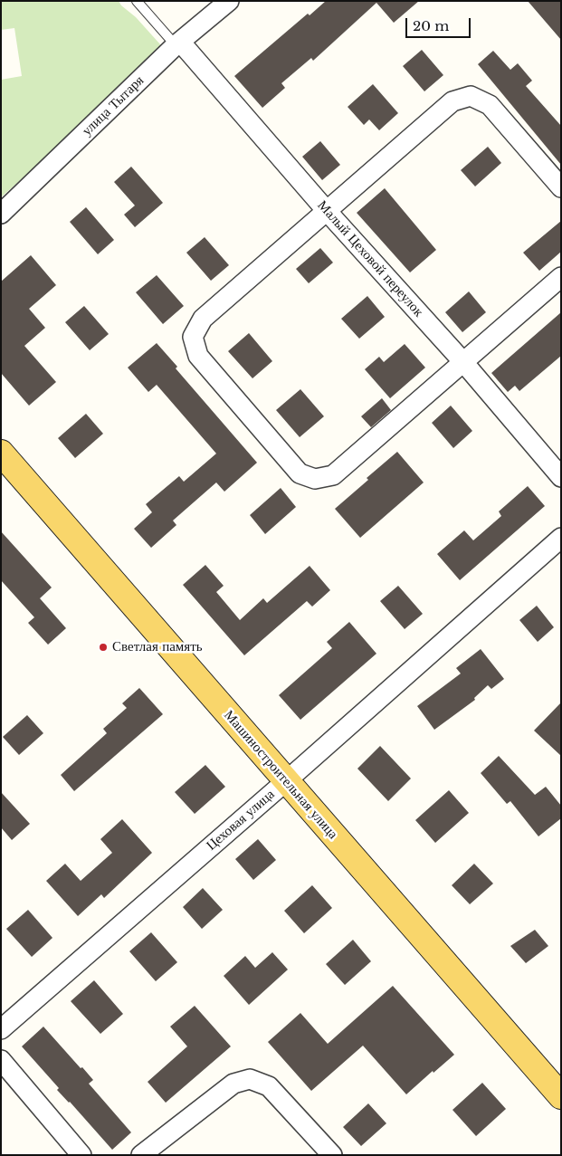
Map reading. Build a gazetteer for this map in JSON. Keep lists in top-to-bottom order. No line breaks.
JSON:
{"streets":{"main road":["Машиностроительная улица"],"street":["улица Тытаря","Малый Цеховой переулок","Цеховая улица"]},"crossings":[["улица Тытаря","Малый Цеховой переулок"],["Машиностроительная улица","Цеховая улица"]],"places":["Светлая память"],"scale_bar":"20 m"}
